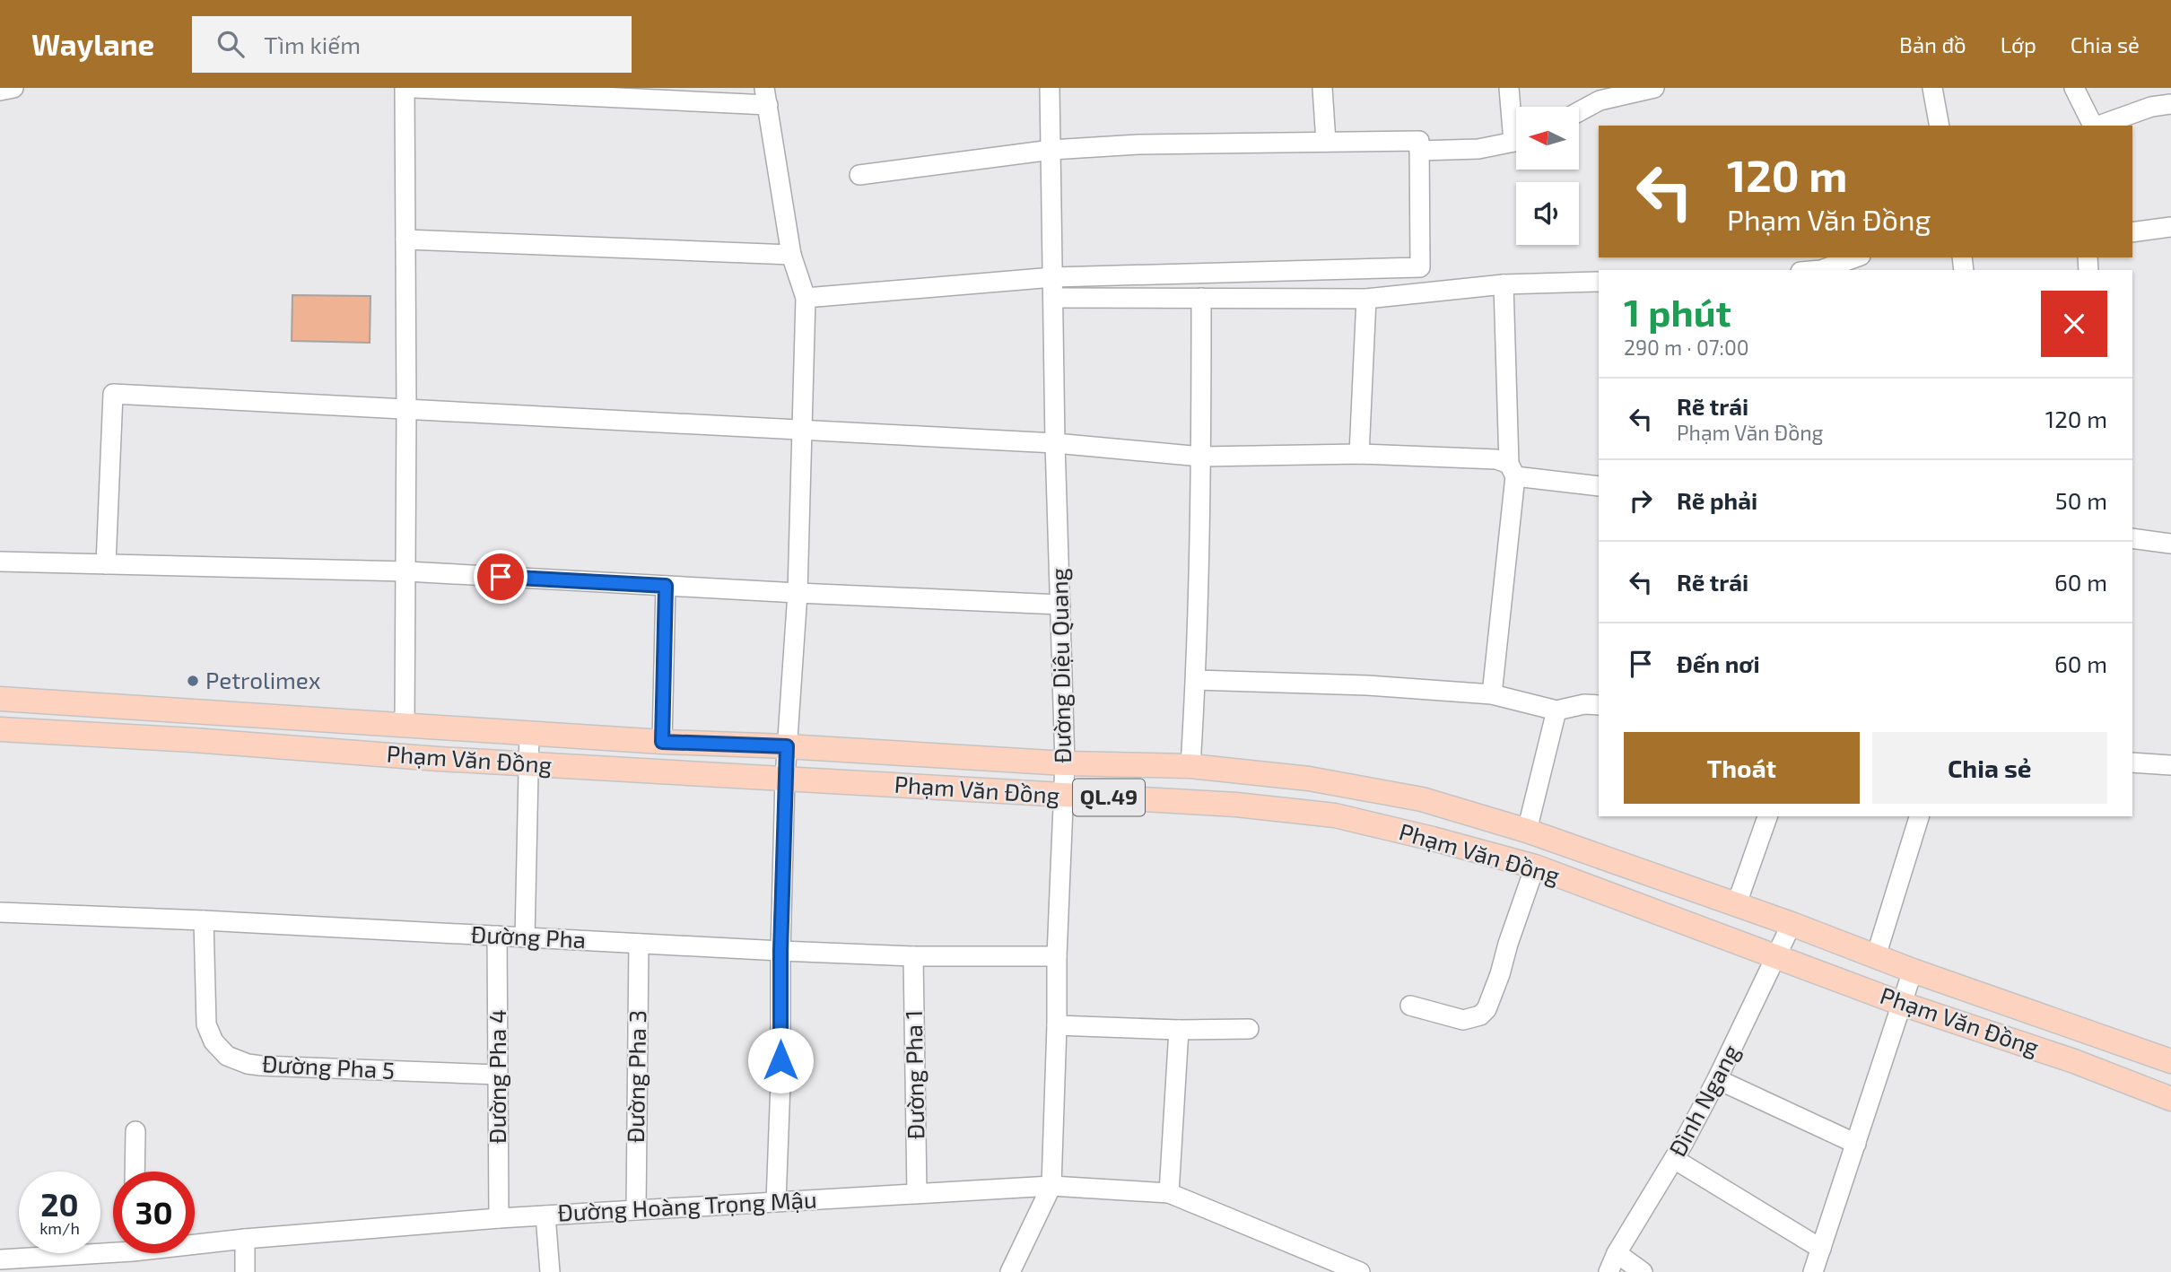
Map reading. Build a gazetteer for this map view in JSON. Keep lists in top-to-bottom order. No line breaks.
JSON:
{"streets":{"main road":["Phạm Văn Đồng","QL.49"],"street":["Đường Diệu Quang","Đường Pha","Đường Pha 5","Đường Pha 1","Đường Pha 4","Đường Pha 3","Đình Ngang","Đường Hoàng Trọng Mậu"]},"crossings":[["Đường Diệu Quang","Phạm Văn Đồng"],["Đường Diệu Quang","Đường Pha"],["Đường Diệu Quang","Đường Hoàng Trọng Mậu"],["Phạm Văn Đồng","Đình Ngang"],["Đường Pha","Đường Pha 5"],["Đường Pha","Đường Pha 1"],["Đường Pha","Đường Pha 4"],["Đường Pha","Đường Pha 3"],["Đường Pha 5","Đường Pha 4"],["Đường Pha 1","Đường Hoàng Trọng Mậu"],["Đường Pha 4","Đường Hoàng Trọng Mậu"],["Đường Pha 3","Đường Hoàng Trọng Mậu"]],"places":["Petrolimex"],"north":"left","page":{"header":"Waylane","search":"Tìm kiếm","nav":["Bản đồ","Lớp","Chia sẻ"],"turn":["120 m","Phạm Văn Đồng"],"heading":["1 phút","290 m · 07:00"],"list":[{"name":"Rẽ trái","note":"Phạm Văn Đồng","value":"120 m"},{"name":"Rẽ phải","value":"50 m"},{"name":"Rẽ trái","value":"60 m"},{"name":"Đến nơi","value":"60 m"}],"buttons":["Thoát","Chia sẻ"],"speed":"20 km/h","limit":"30"}}
